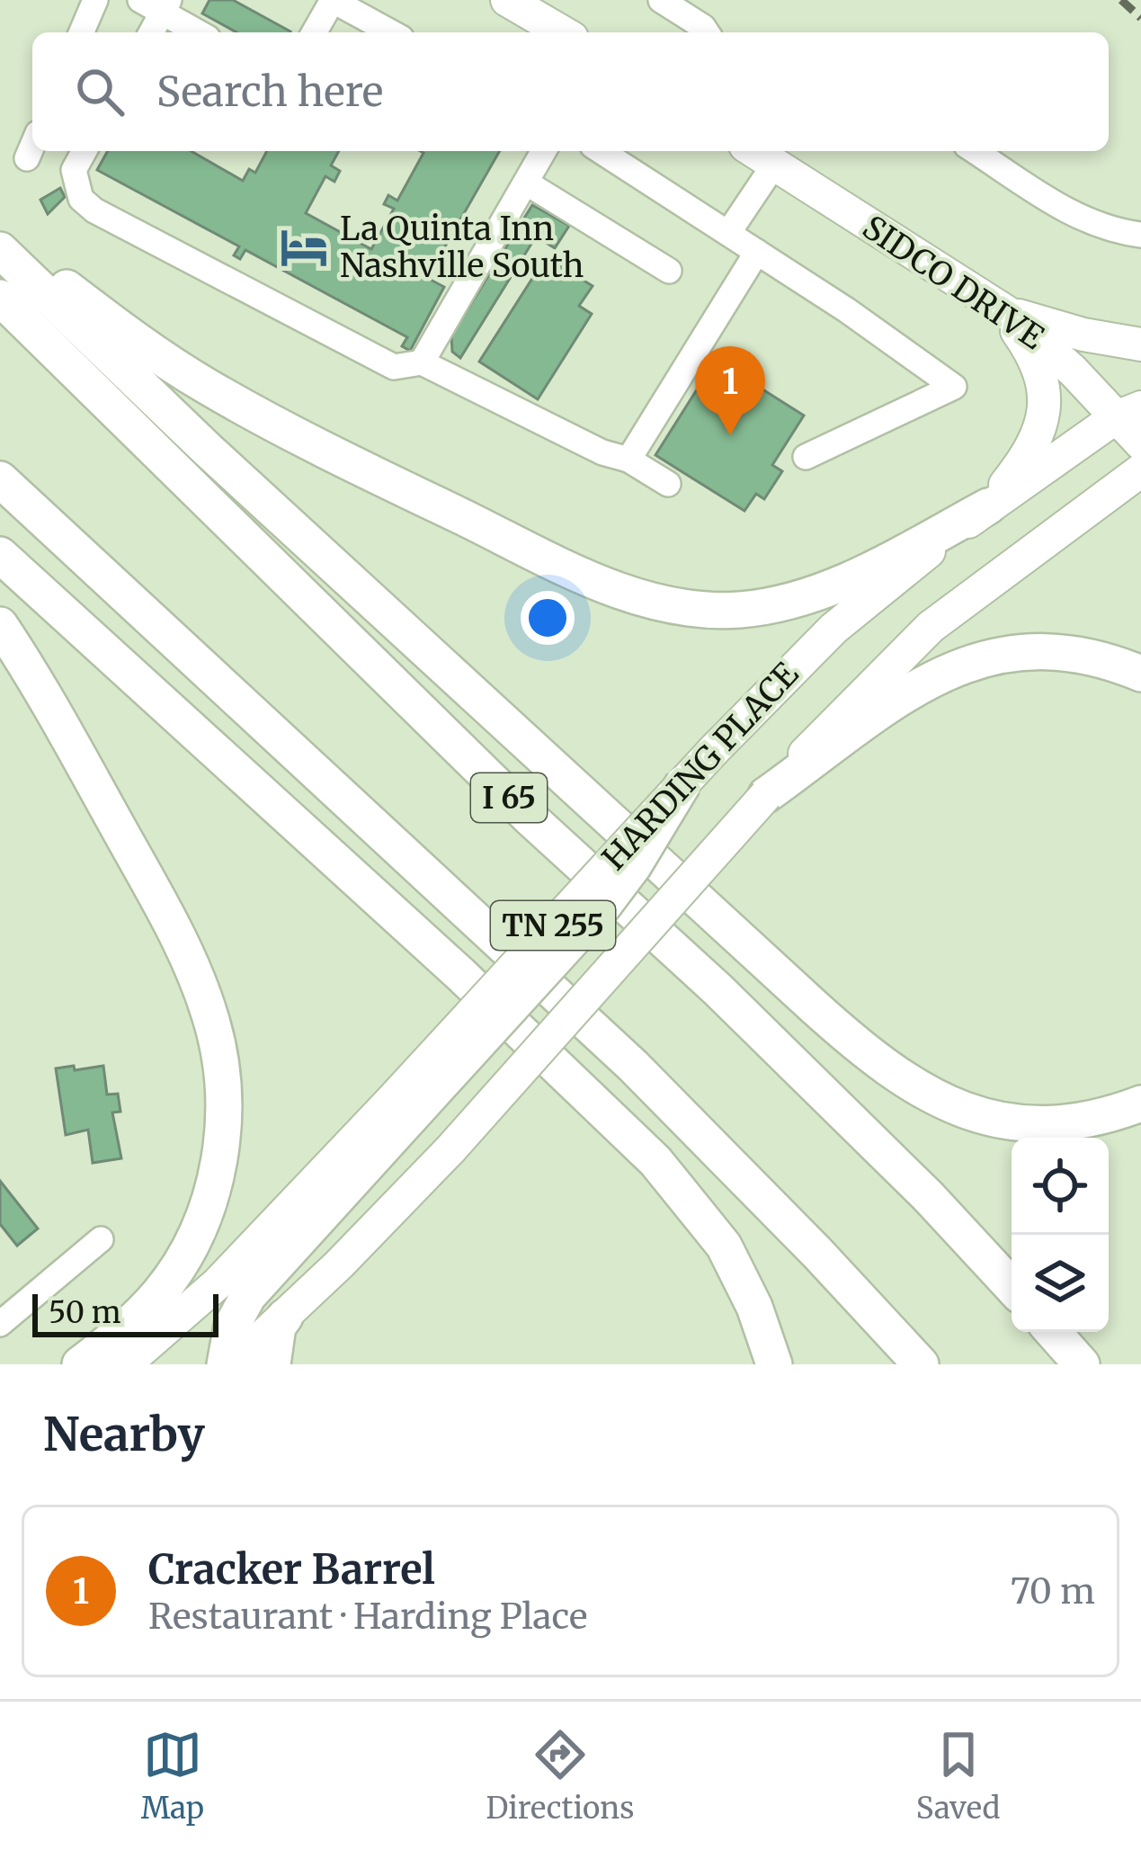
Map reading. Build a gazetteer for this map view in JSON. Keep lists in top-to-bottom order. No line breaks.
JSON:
{"streets":{"highway":["I 65"],"main road":["SIDCO DRIVE","HARDING PLACE","TN 255"]},"crossings":[["SIDCO DRIVE","HARDING PLACE"]],"places":{"hotel":["La Quinta Inn Nashville South"]},"scale_bar":"50 m","page":{"search":"Search here","pins":"1","scale":"50 m","heading":"Nearby","list":[{"mark":"1","name":"Cracker Barrel","note":"Restaurant · Harding Place","value":"70 m"}],"nav":["Map","Directions","Saved"]}}
